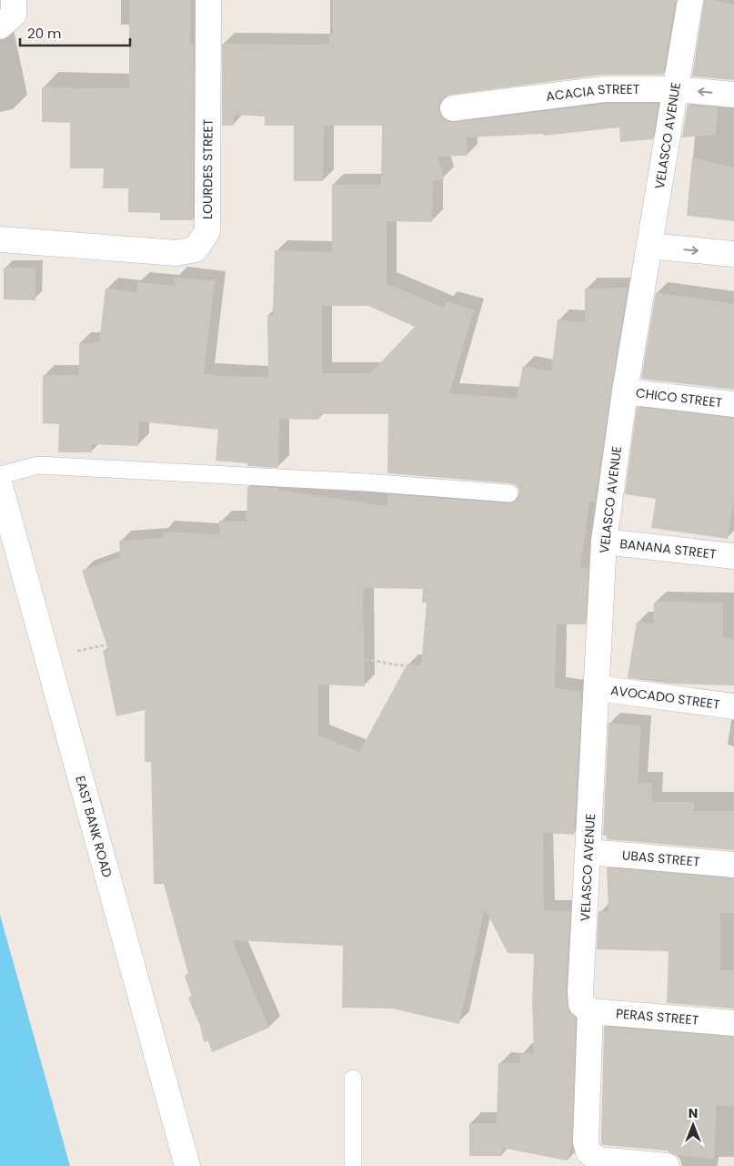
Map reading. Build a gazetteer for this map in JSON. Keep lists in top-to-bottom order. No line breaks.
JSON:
{"streets":{"street":["ACACIA STREET","VELASCO AVENUE","LOURDES STREET","CHICO STREET","BANANA STREET","AVOCADO STREET","EAST BANK ROAD","UBAS STREET","PERAS STREET"]},"crossings":[["ACACIA STREET","VELASCO AVENUE"],["VELASCO AVENUE","CHICO STREET"],["VELASCO AVENUE","BANANA STREET"],["VELASCO AVENUE","AVOCADO STREET"],["VELASCO AVENUE","UBAS STREET"],["VELASCO AVENUE","PERAS STREET"]],"scale_bar":"20 m","north":"top"}
